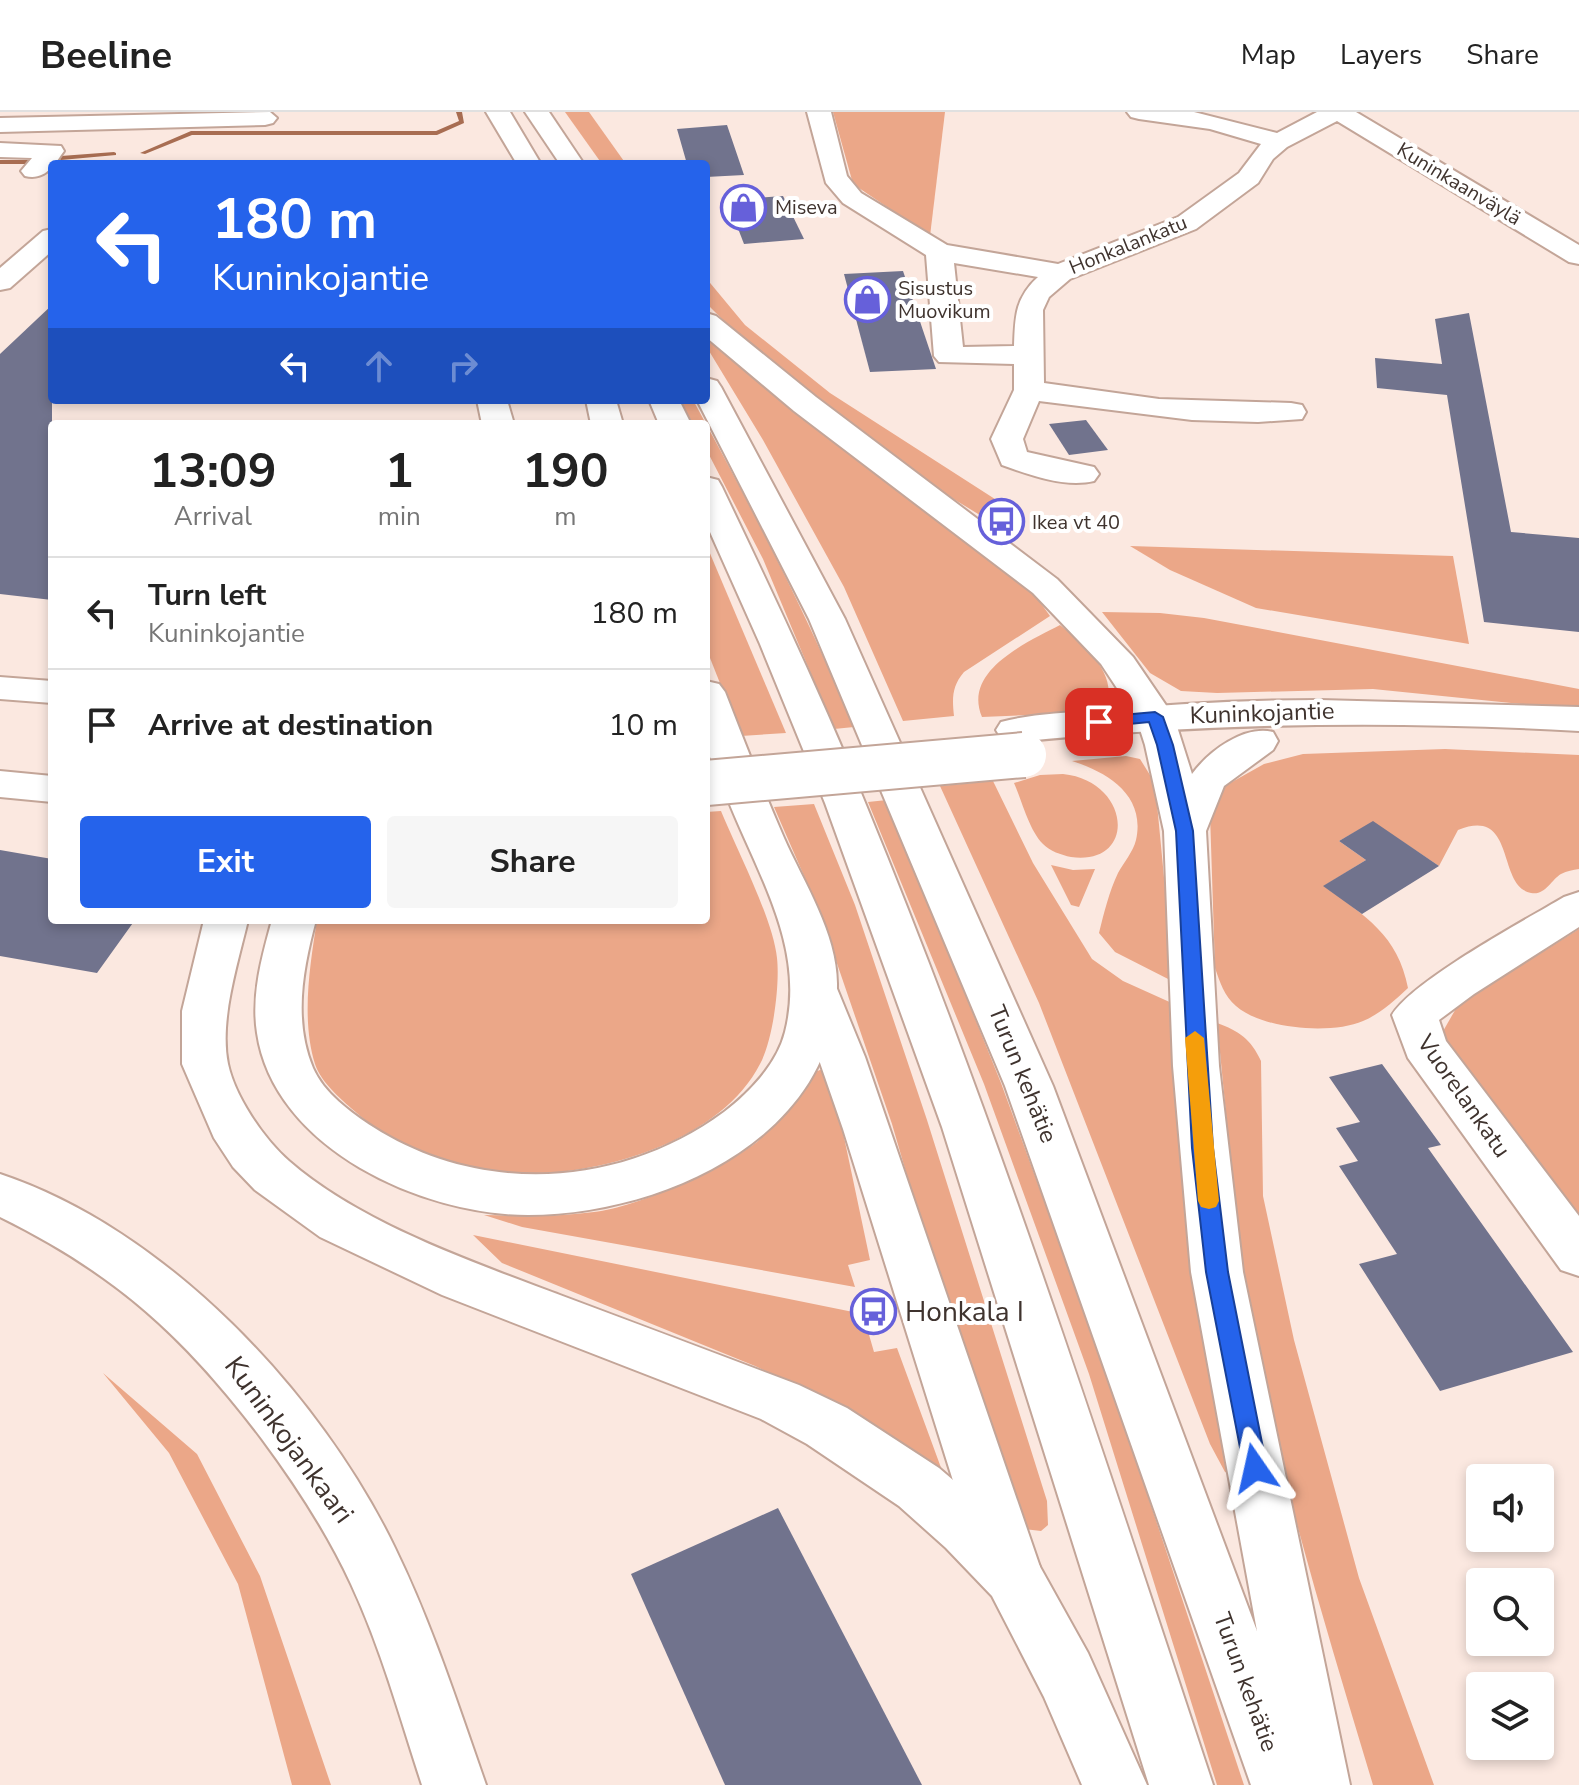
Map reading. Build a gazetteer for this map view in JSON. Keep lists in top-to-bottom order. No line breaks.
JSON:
{"streets":{"main road":["Kuninkaanväylä","Honkalankatu","Kuninkojantie","Turun kehätie","Vuorelankatu","Kuninkojankaari"]},"crossings":[["Kuninkaanväylä","Honkalankatu"]],"places":{"shop":["Miseva","Sisustus Muovikum"],"bus stop":["Ikea vt 40","Honkala I"]},"page":{"header":"Beeline","nav":["Map","Layers","Share"],"turn":["180 m","Kuninkojantie"],"eta":["13:09","Arrival","1","min","190","m"],"list":[{"name":"Turn left","note":"Kuninkojantie","value":"180 m"},{"name":"Arrive at destination","value":"10 m"}],"buttons":["Exit","Share"]}}
